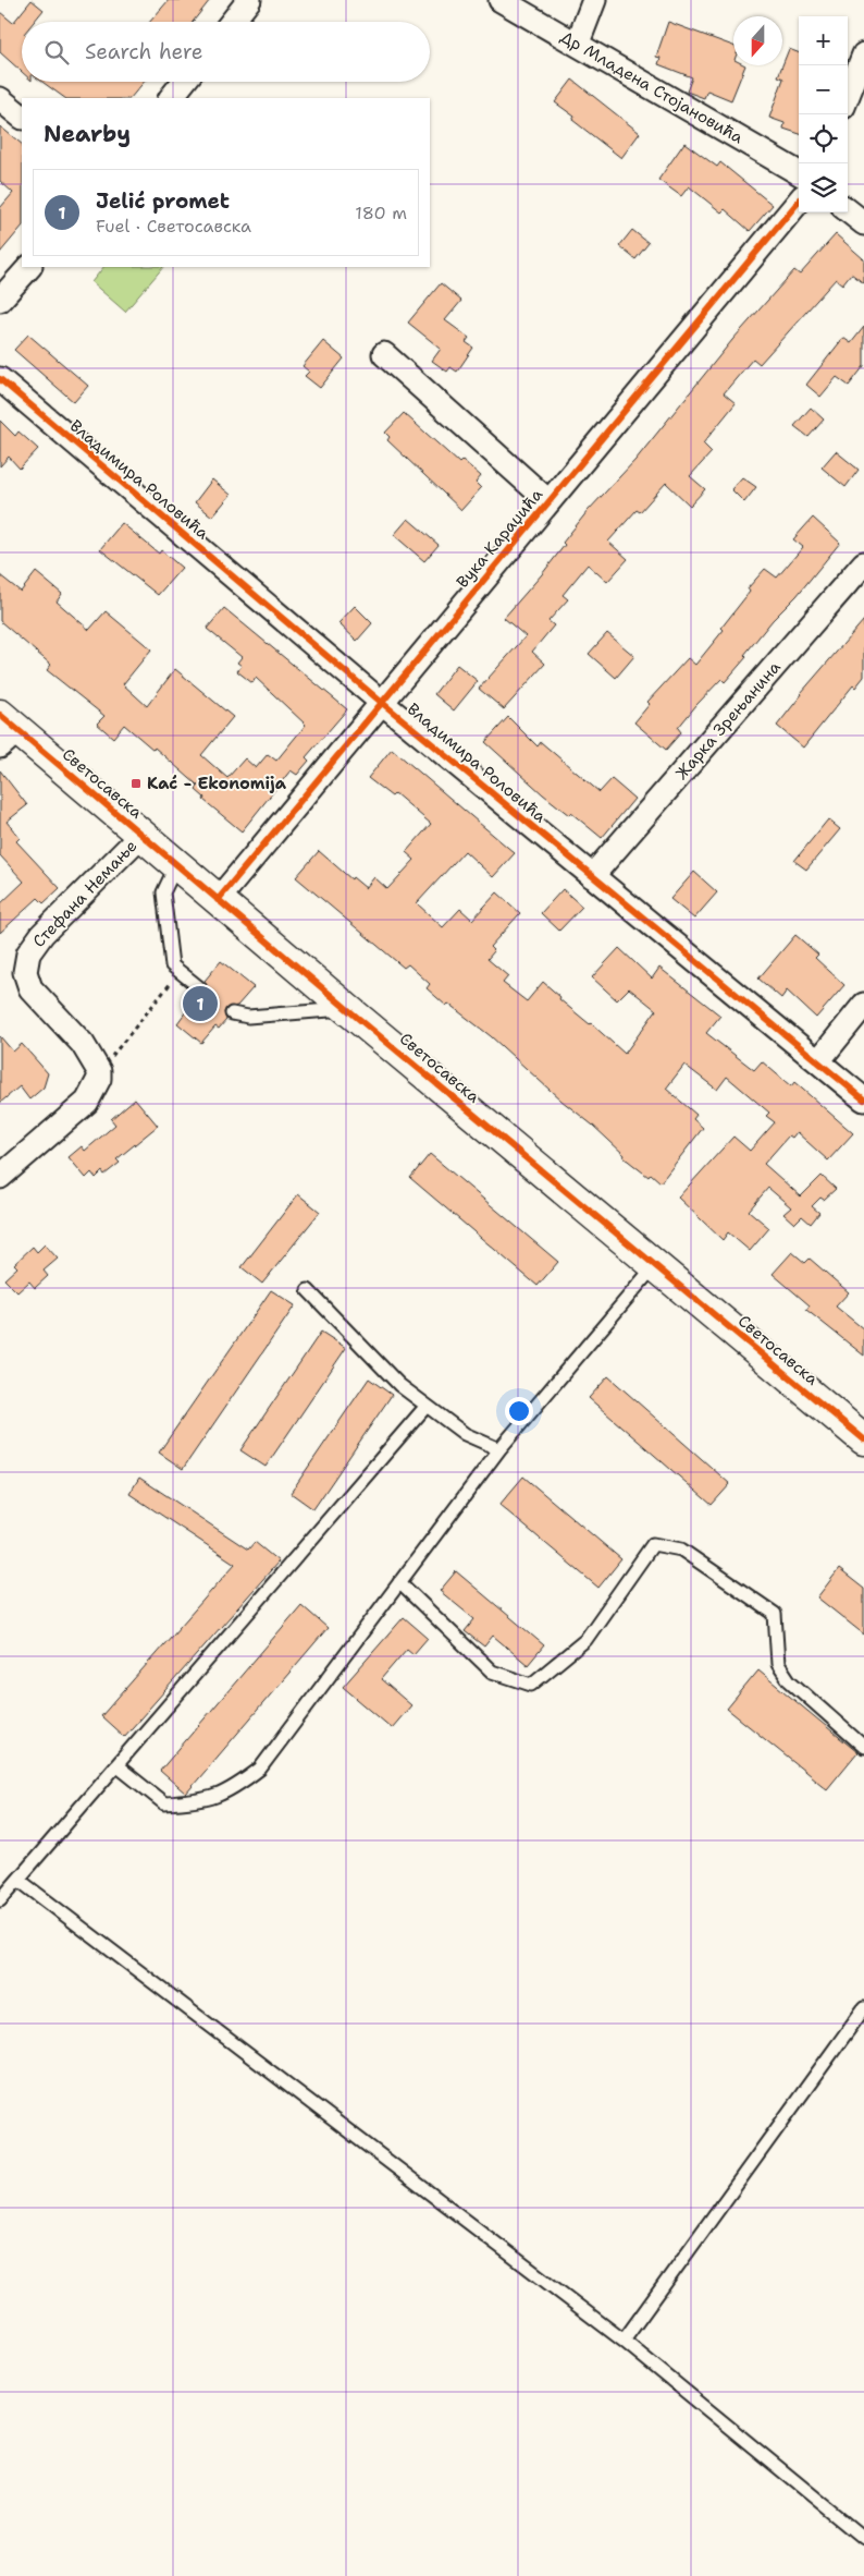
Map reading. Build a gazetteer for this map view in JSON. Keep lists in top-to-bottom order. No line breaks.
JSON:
{"streets":{"main road":["Светосавска"],"street":["Др Младена Стојановића","Владимира Роловића","Вука Караџића","Жарка Зрењанина","Стефана Немање"]},"crossings":[["Владимира Роловића","Вука Караџића"],["Владимира Роловића","Жарка Зрењанина"],["Вука Караџића","Светосавска"],["Светосавска","Стефана Немање"]],"places":{"transit":["Kać - Ekonomija"]},"north":"bottom","page":{"map_buttons":["+","−"],"search":"Search here","heading":"Nearby","list":[{"mark":"1","name":"Jelić promet","note":"Fuel · Светосавска","value":"180 m"}],"pins":"1"}}
